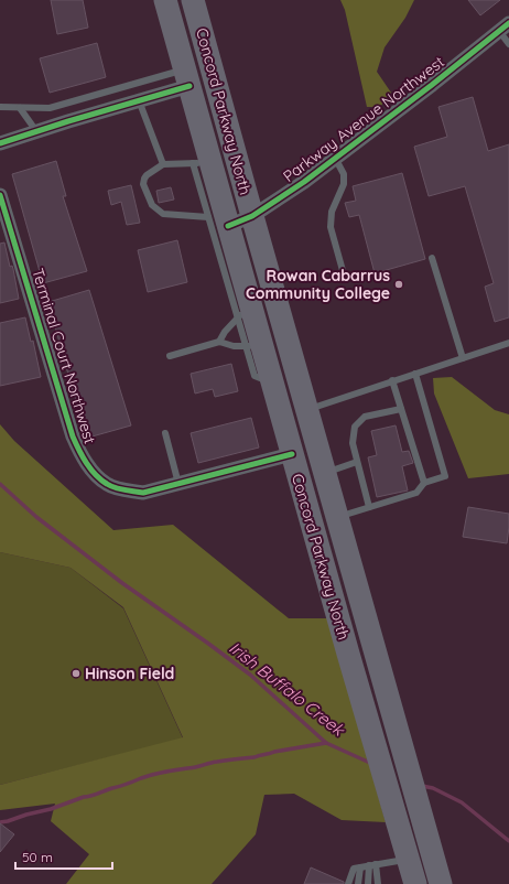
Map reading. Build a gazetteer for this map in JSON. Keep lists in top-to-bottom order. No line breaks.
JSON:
{"streets":{"highway":["Concord Parkway North"],"street":["Parkway Avenue Northwest","Terminal Court Northwest"]},"crossings":[["Concord Parkway North","Parkway Avenue Northwest"],["Concord Parkway North","Terminal Court Northwest"]],"water":["Irish Buffalo Creek"],"places":["Rowan Cabarrus Community College","Hinson Field"],"scale_bar":"50 m"}
